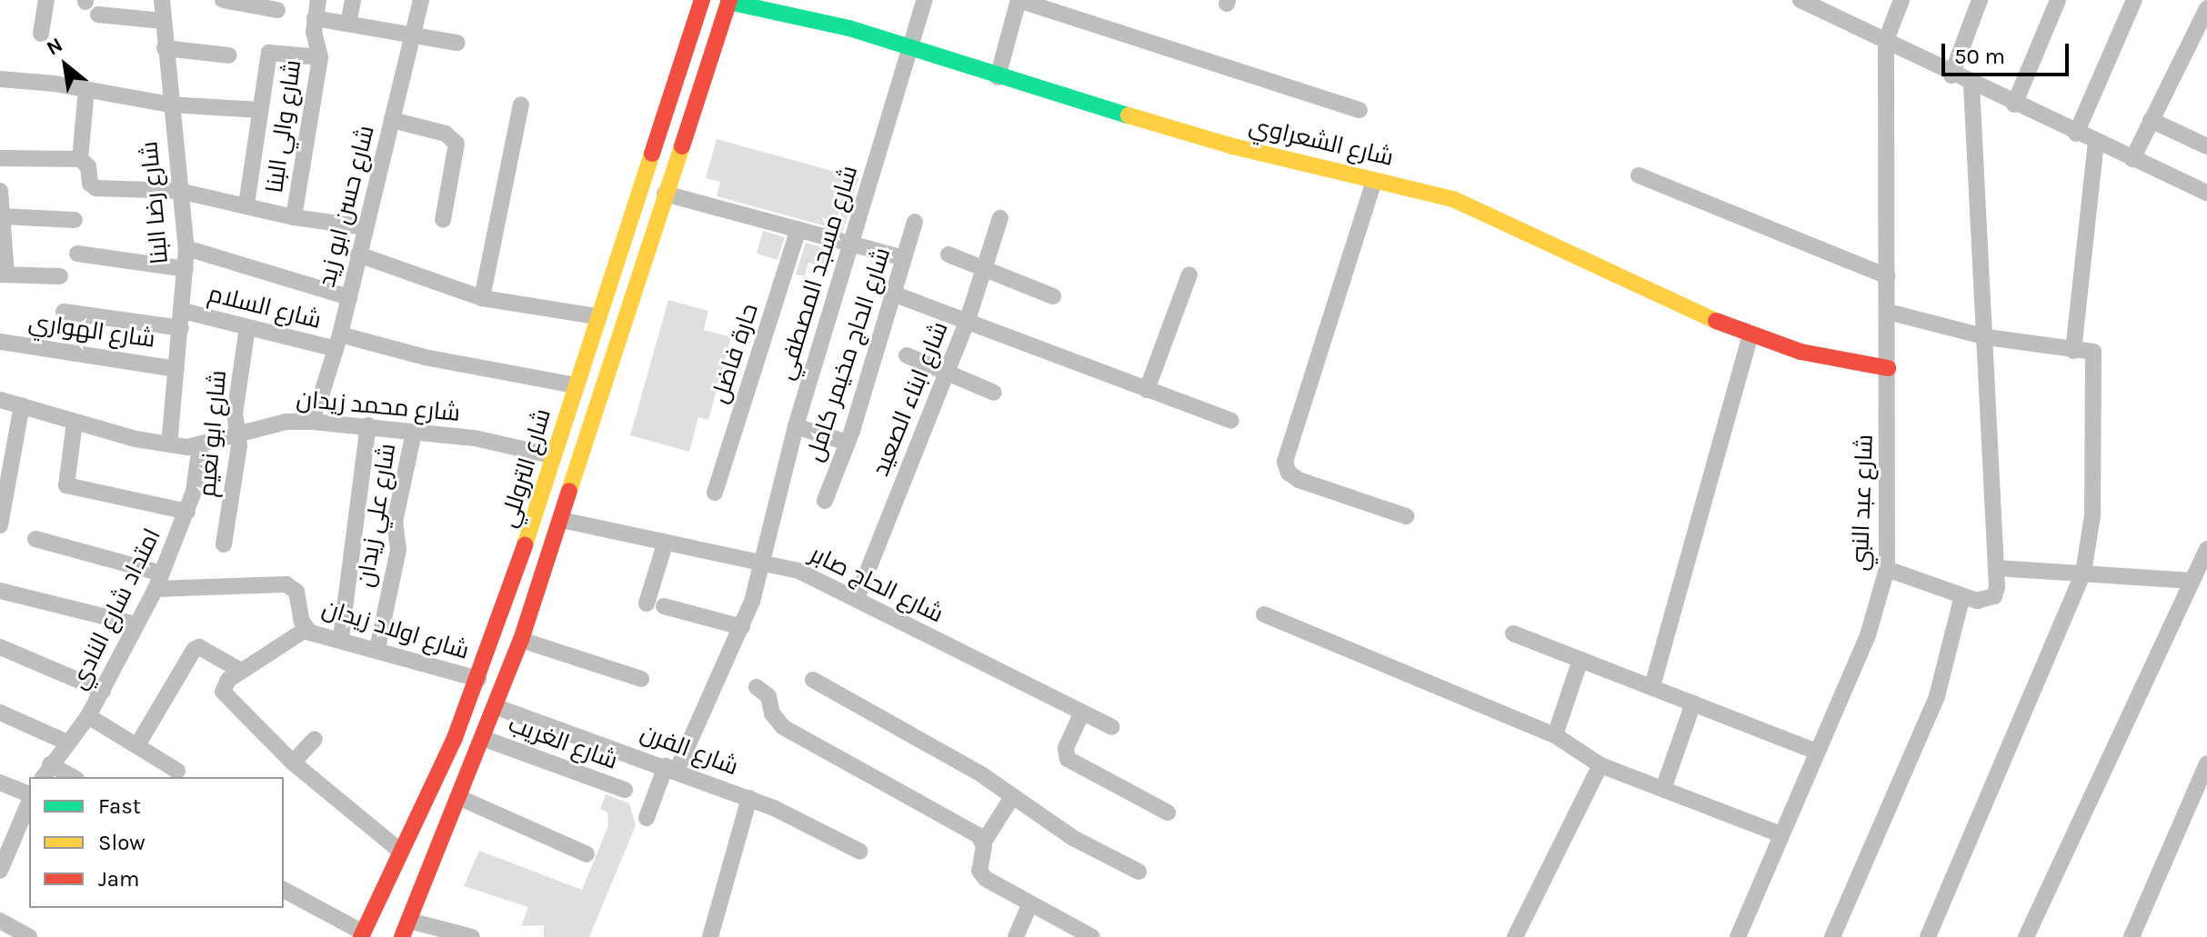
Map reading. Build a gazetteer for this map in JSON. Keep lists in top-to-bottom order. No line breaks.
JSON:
{"streets":{"street":["شارع والي البنا","شارع الشعراوي","شارع رضا البنا","شارع حسن ابو زيد","شارع مسجد المصطفي","شارع السلام","شارع الهواري","حارة فاضل","شارع الحاج مخيمر كامل","شارع ابناء الصعيد","شارع محمد زيدان","شارع ابو نعيم","شارع التروللي","شارع عبد النبي","شارع علي زيدان","شارع الحاج صابر","امتداد شارع النادي","شارع اولاد زيدان","شارع الغريب","شارع الفرن"]},"crossings":[["شارع الشعراوي","شارع مسجد المصطفي"],["شارع الشعراوي","شارع التروللي"],["شارع الشعراوي","شارع عبد النبي"],["شارع رضا البنا","شارع السلام"],["شارع رضا البنا","شارع الهواري"],["شارع رضا البنا","شارع محمد زيدان"],["شارع حسن ابو زيد","شارع السلام"],["شارع حسن ابو زيد","شارع محمد زيدان"],["شارع مسجد المصطفي","شارع الحاج صابر"],["شارع مسجد المصطفي","شارع الفرن"],["شارع السلام","شارع ابو نعيم"],["شارع السلام","شارع التروللي"],["شارع ابناء الصعيد","شارع الحاج صابر"],["شارع محمد زيدان","شارع ابو نعيم"],["شارع محمد زيدان","شارع التروللي"],["شارع محمد زيدان","شارع علي زيدان"],["شارع محمد زيدان","امتداد شارع النادي"],["شارع التروللي","شارع الحاج صابر"],["شارع التروللي","شارع اولاد زيدان"],["شارع التروللي","شارع الغريب"],["شارع التروللي","شارع الفرن"],["شارع علي زيدان","شارع اولاد زيدان"],["امتداد شارع النادي","شارع اولاد زيدان"]],"legend":["Fast","Slow","Jam"],"scale_bar":"50 m","north":"top left"}
